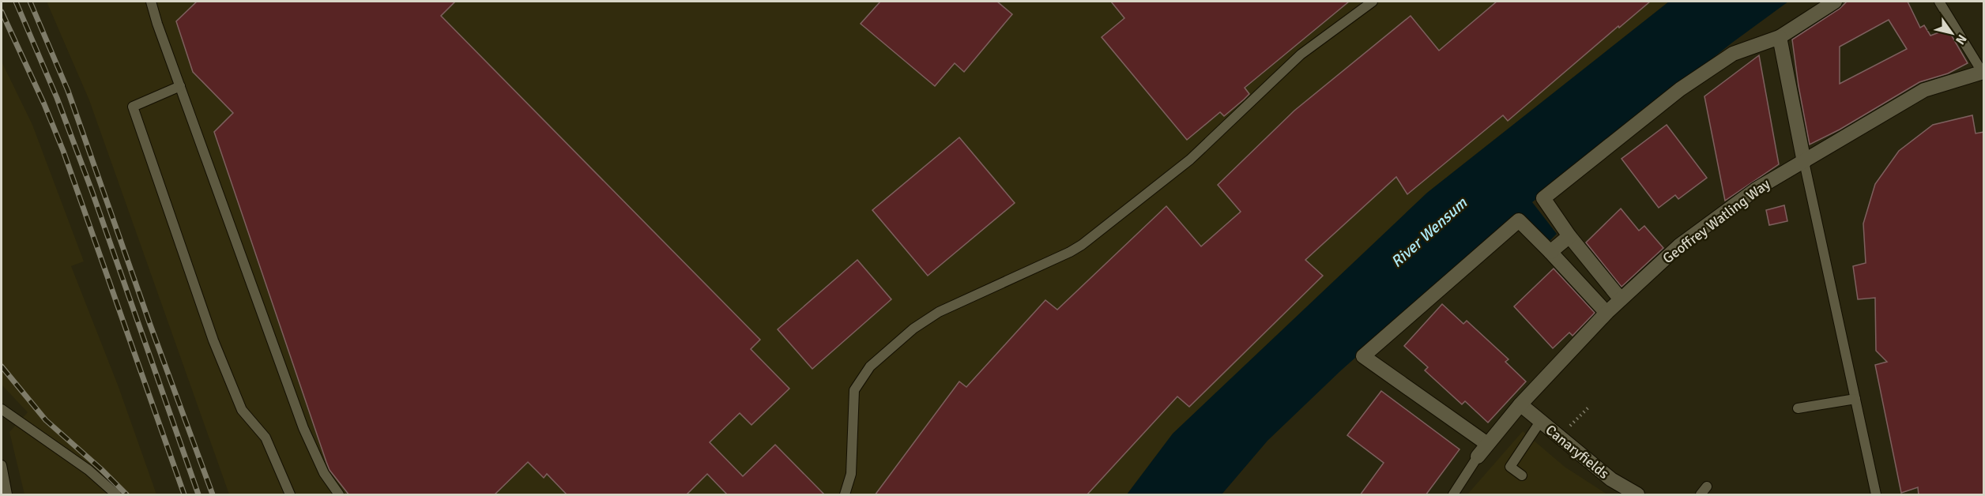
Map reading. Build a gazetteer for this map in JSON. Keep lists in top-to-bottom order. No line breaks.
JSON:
{"streets":{"street":["Geoffrey Watling Way","Canaryfields"]},"crossings":[["Geoffrey Watling Way","Canaryfields"]],"water":["River Wensum"],"north":"bottom right"}
